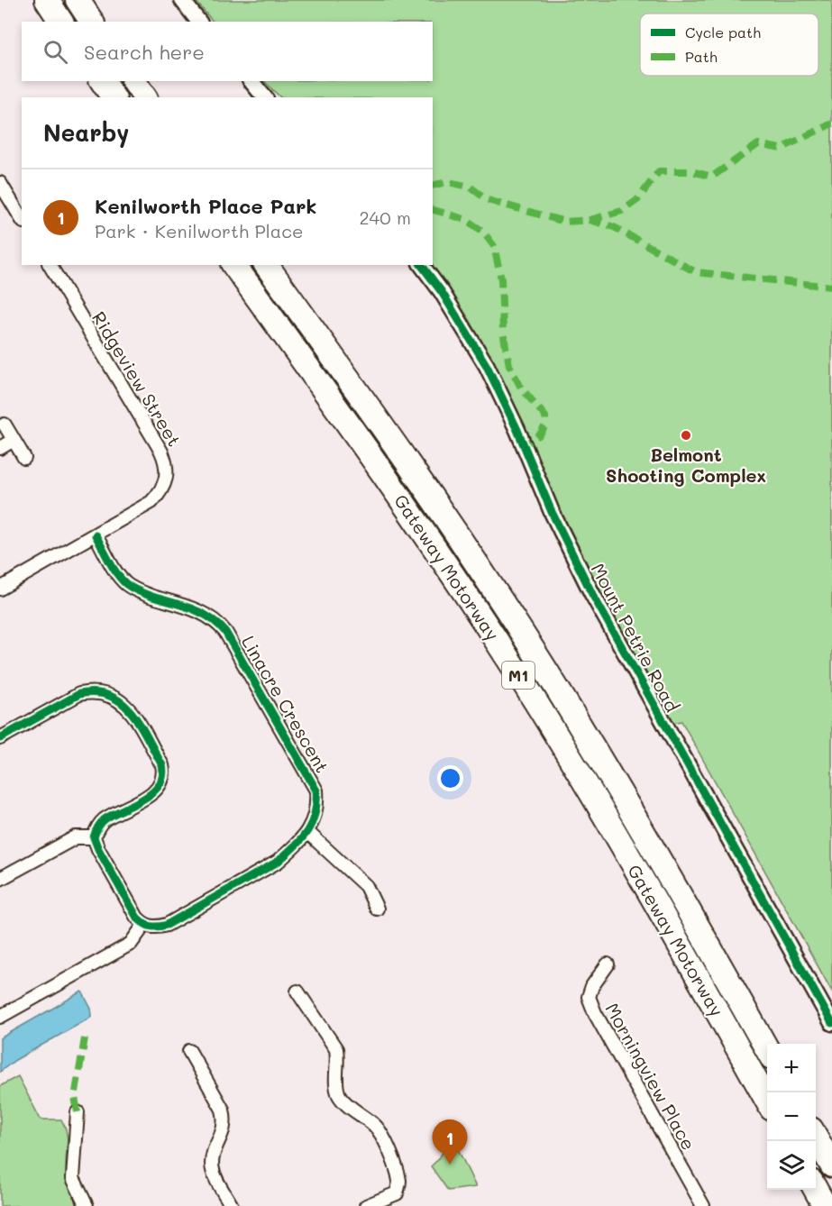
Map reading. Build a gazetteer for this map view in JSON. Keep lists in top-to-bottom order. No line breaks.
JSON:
{"streets":{"highway":["Gateway Motorway","M1"],"street":["Ridgeview Street","Mount Petrie Road","Linacre Crescent","Morningview Place"]},"crossings":[["Ridgeview Street","Linacre Crescent"]],"places":["Belmont Shooting Complex"],"legend":["Cycle path","Path"],"page":{"search":"Search here","heading":"Nearby","list":[{"mark":"1","name":"Kenilworth Place Park","note":"Park · Kenilworth Place","value":"240 m"}],"map_buttons":["+","−"],"pins":"1"}}
